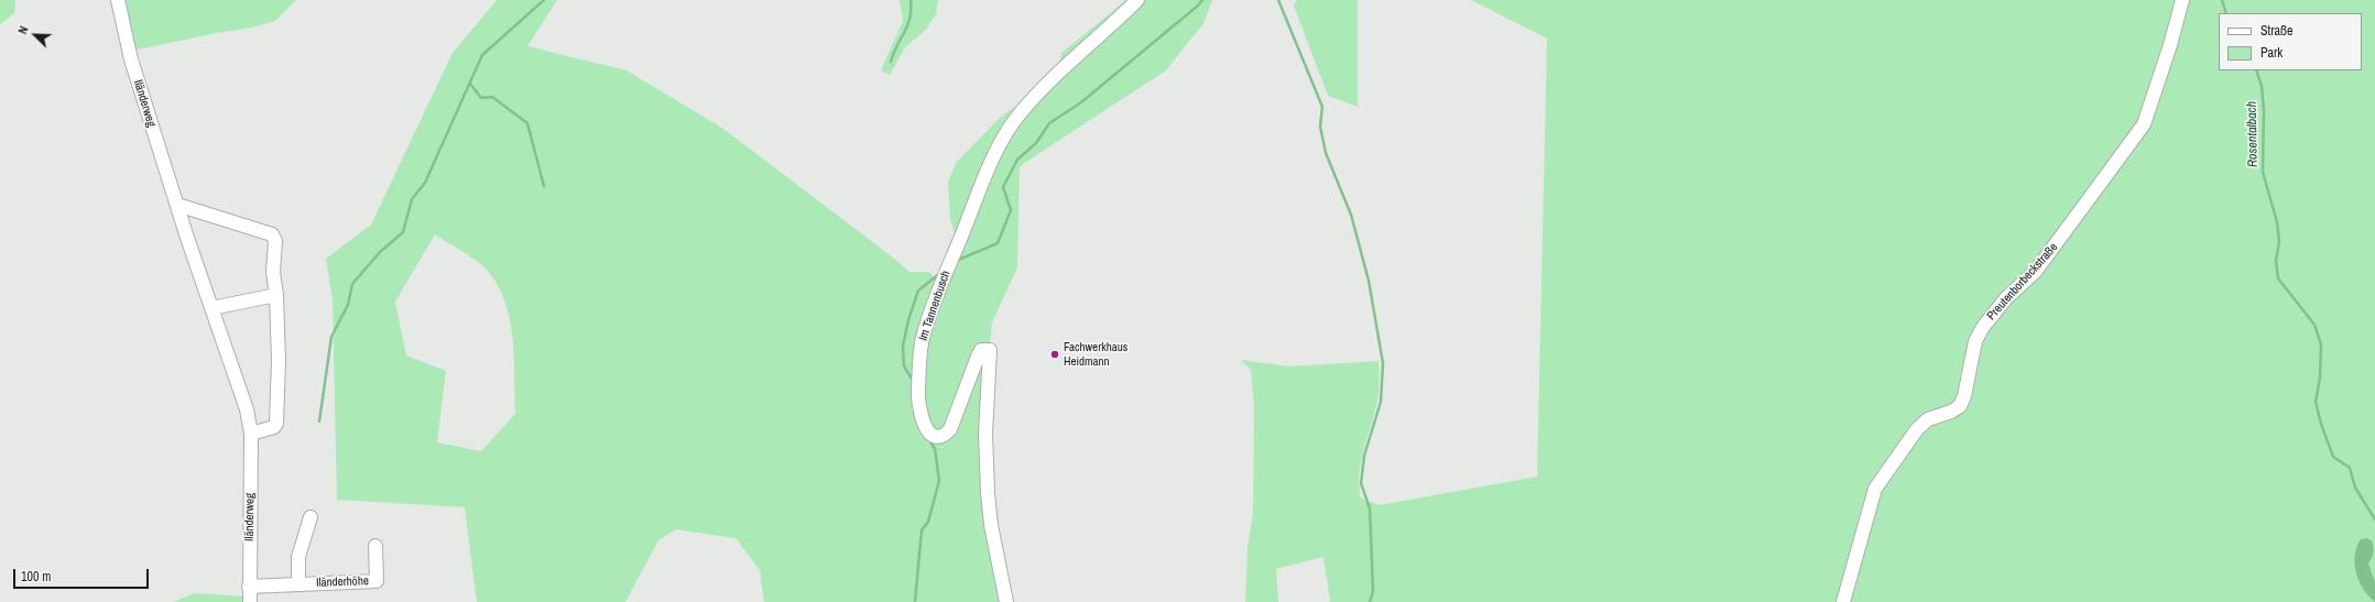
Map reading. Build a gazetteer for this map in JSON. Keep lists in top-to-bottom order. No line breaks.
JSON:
{"streets":{"street":["Iländerweg","Preutenborbeckstraße","Im Tannenbusch","Iländerhöhe"]},"crossings":[["Iländerweg","Iländerhöhe"]],"water":["Rosentalbach"],"places":["Fachwerkhaus Heidmann"],"legend":["Straße","Park"],"scale_bar":"100 m","north":"top left"}
